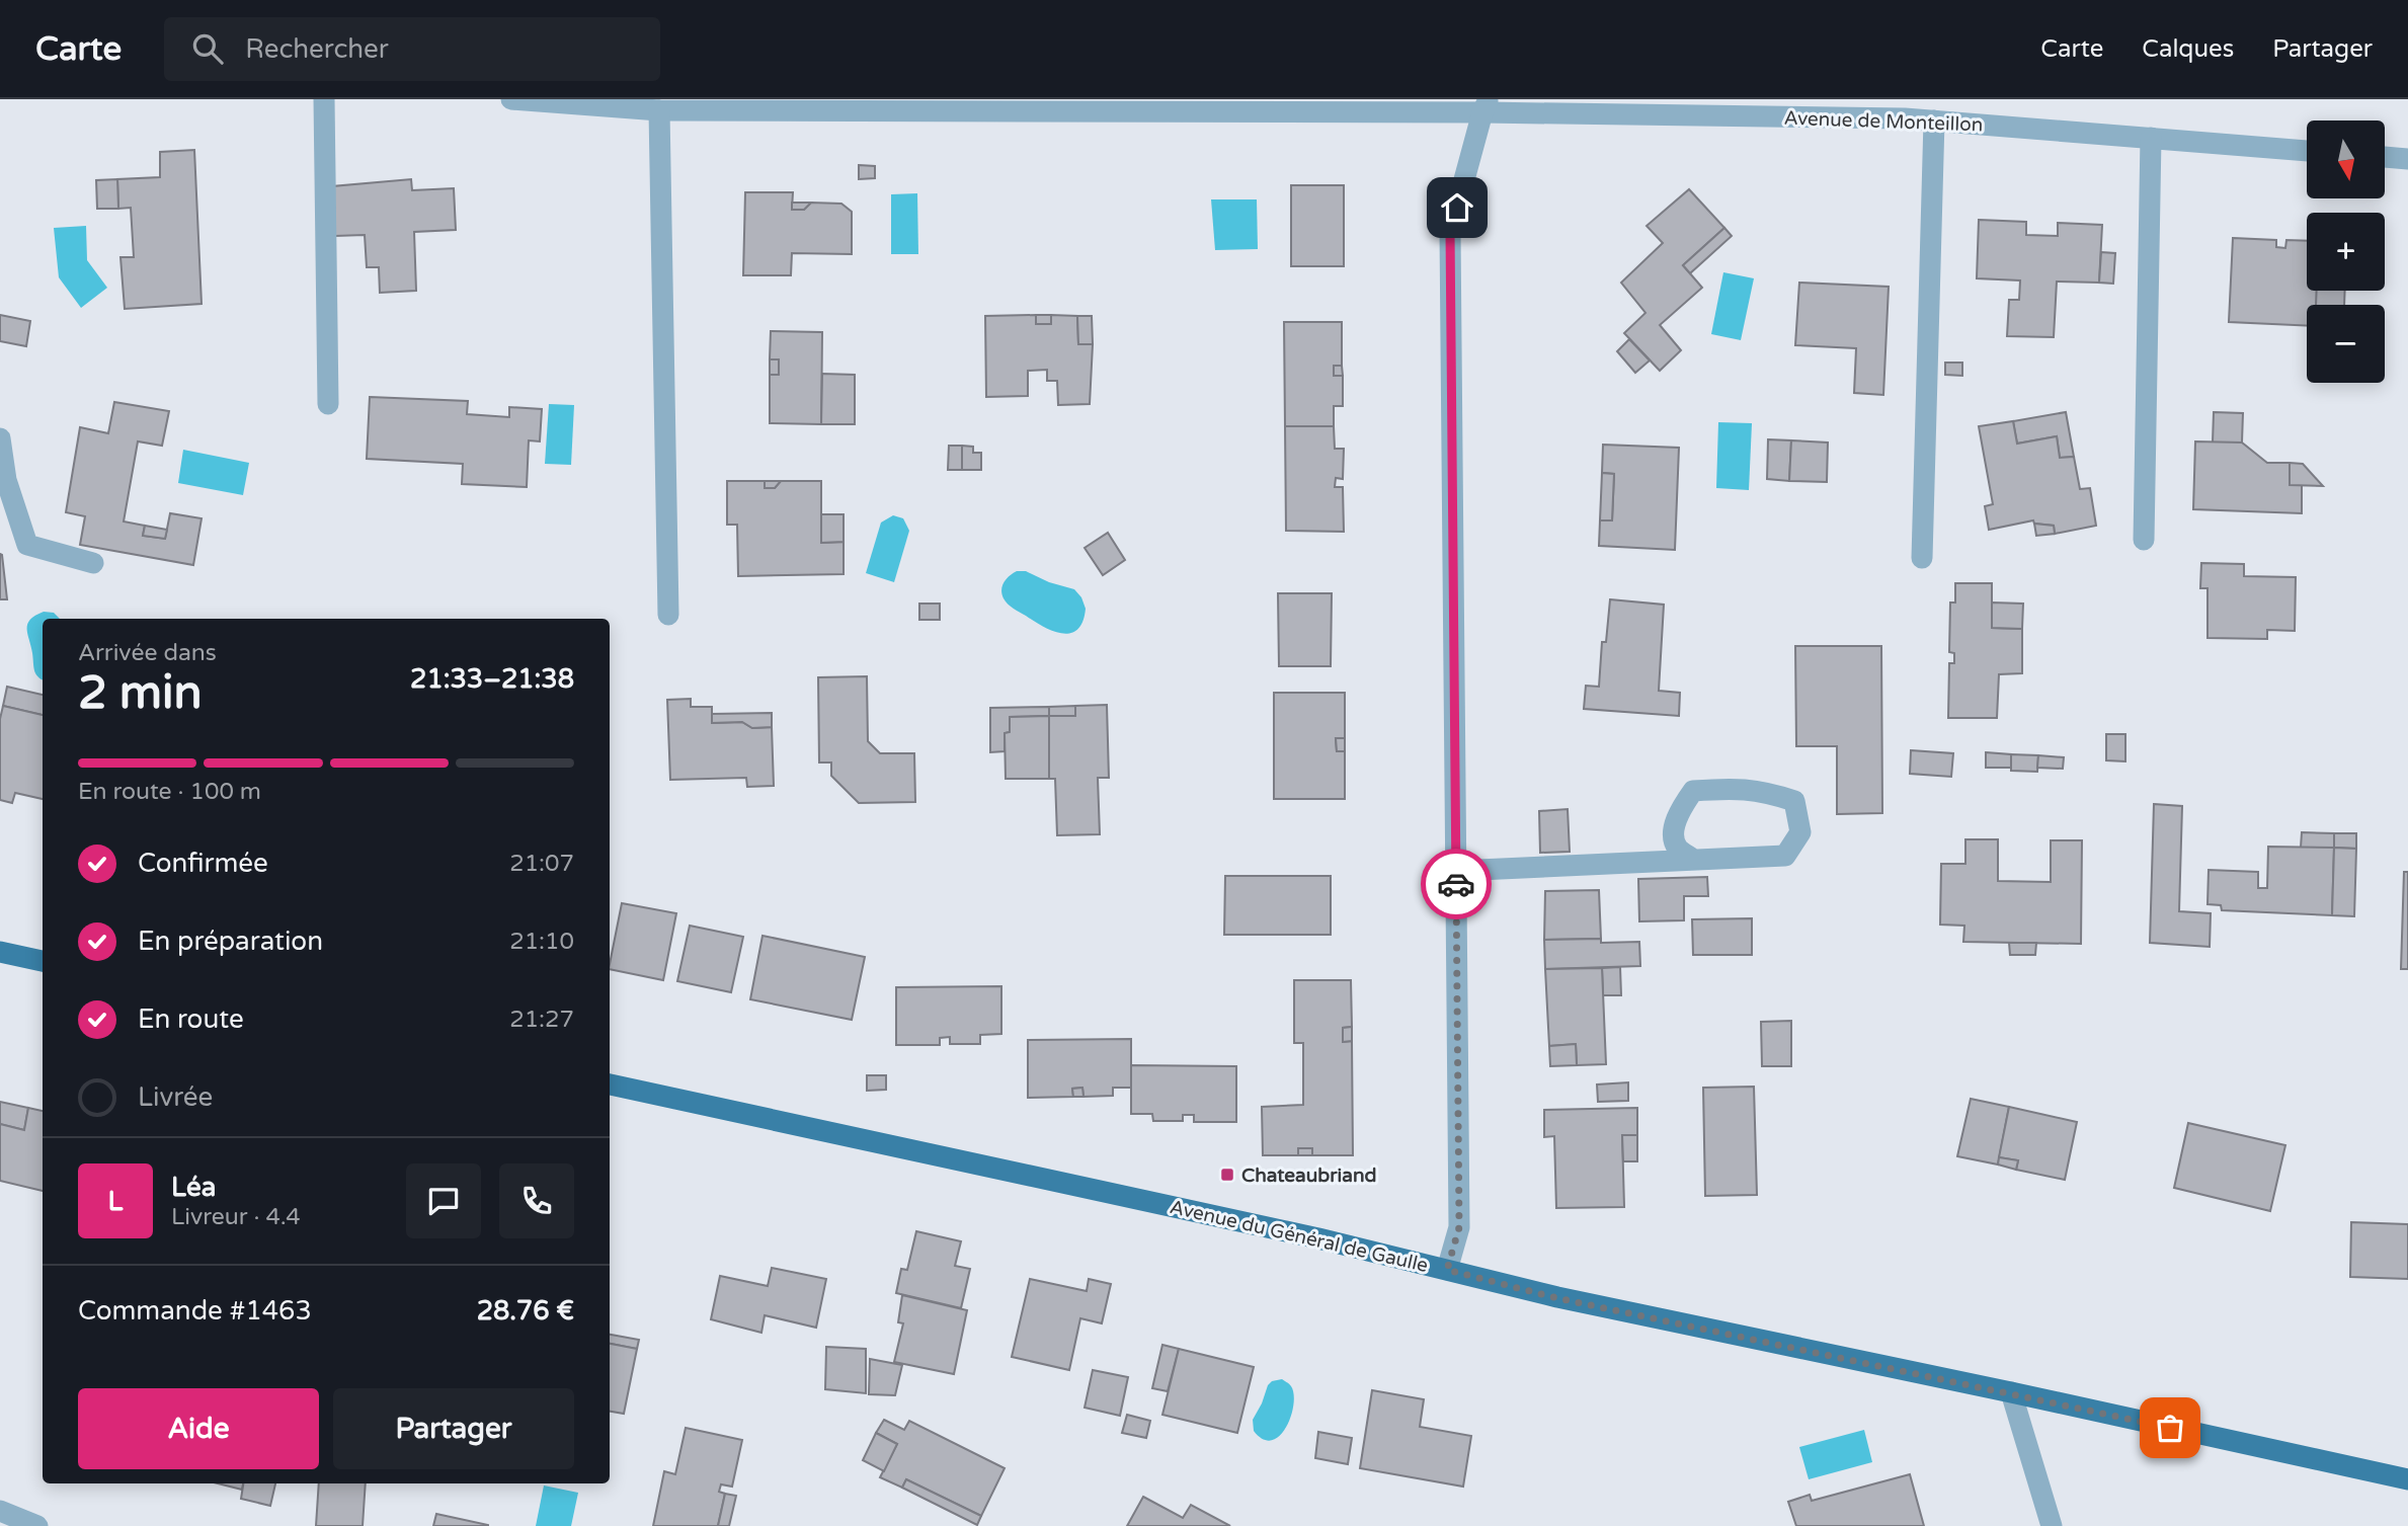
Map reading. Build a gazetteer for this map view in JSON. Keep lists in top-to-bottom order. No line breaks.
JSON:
{"streets":{"main road":["Avenue du Général de Gaulle"],"street":["Avenue de Monteillon"]},"places":{"transit":["Chateaubriand"]},"north":"bottom","page":{"header":"Carte","search":"Rechercher","nav":["Carte","Calques","Partager"],"map_buttons":["+","−"],"heading":["2 min","Arrivée dans","21:33–21:38"],"panel":["Léa","Livreur · 4.4","Commande #1463","28.76 €"],"bar":"En route · 100 m","list":[["Confirmée","21:07"],["En préparation","21:10"],["En route","21:27"],"Livrée"],"round":"L","buttons":["Aide","Partager"]}}
